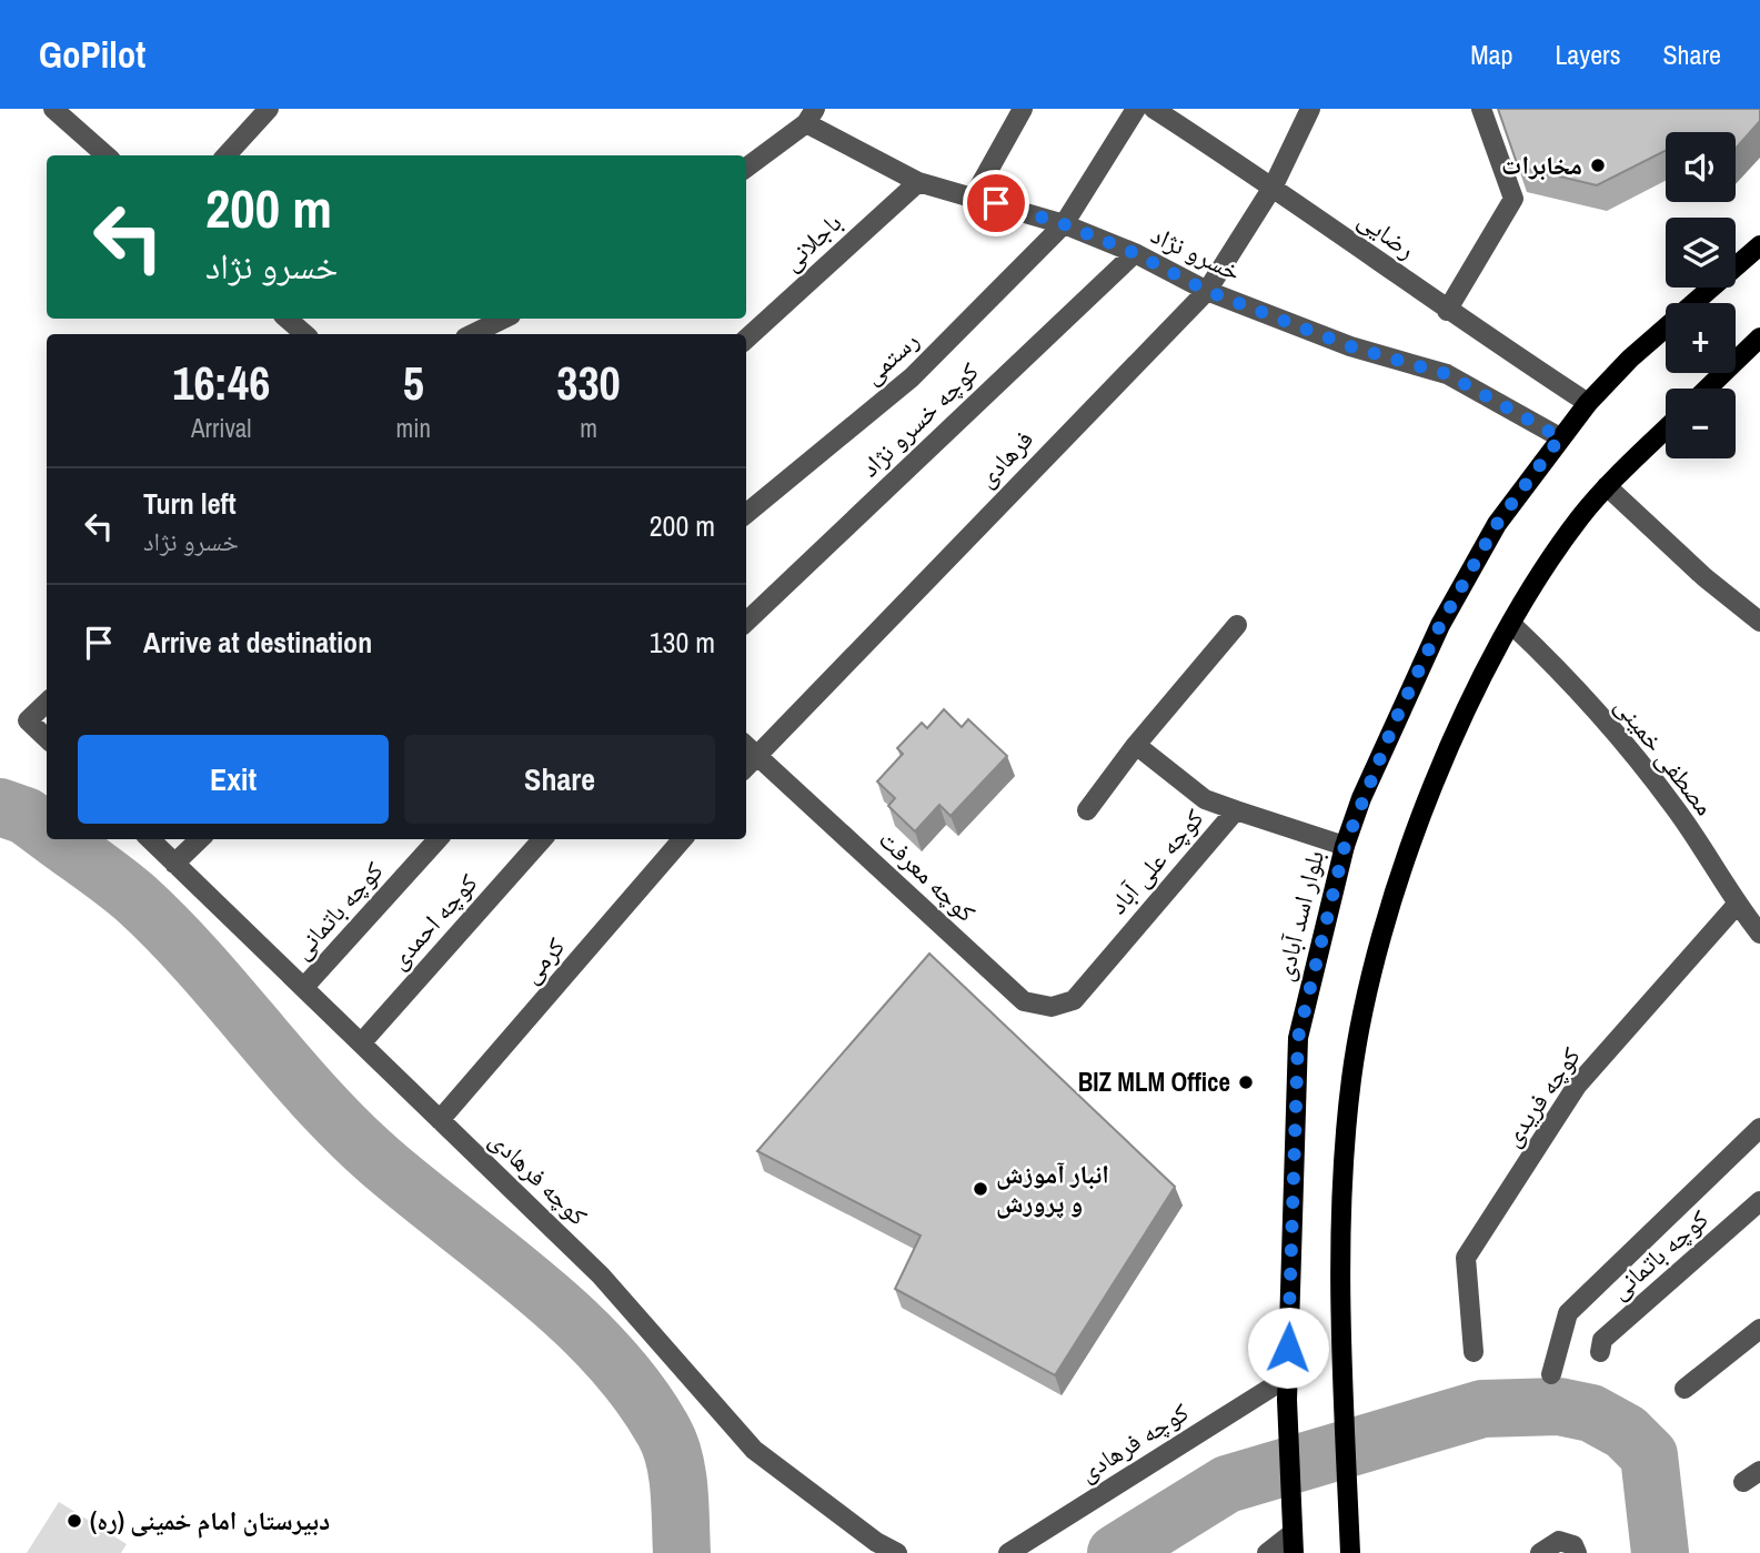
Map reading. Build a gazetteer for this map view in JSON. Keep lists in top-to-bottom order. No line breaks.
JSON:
{"streets":{"main road":["بلوار اسد آبادی"],"street":["رضایی","باجلانی","خسرو نژاد","رستمی","کوچه خسرو نژاد","فرهادی","مصطفی خمینی","کوچه علی آباد","کوچه معرفت","کوچه باتمانی","کوچه احمدی","کرمی","کوچه فریدی","کوچه فرهادی"]},"crossings":[["رضایی","فرهادی"],["رضایی","بلوار اسد آبادی"],["باجلانی","خسرو نژاد"],["خسرو نژاد","رستمی"],["خسرو نژاد","کوچه خسرو نژاد"],["خسرو نژاد","فرهادی"],["خسرو نژاد","بلوار اسد آبادی"],["فرهادی","کوچه معرفت"],["مصطفی خمینی","کوچه فریدی"],["کوچه علی آباد","کوچه معرفت"],["کوچه علی آباد","بلوار اسد آبادی"],["کوچه باتمانی","کوچه فرهادی"],["بلوار اسد آبادی","کوچه فرهادی"],["کوچه احمدی","کوچه فرهادی"],["کرمی","کوچه فرهادی"]],"places":["مخابرات","BIZ MLM Office","انبار آموزش و پرورش","دبیرستان امام خمینی (ره)"],"page":{"header":"GoPilot","nav":["Map","Layers","Share"],"map_buttons":["+","−"],"turn":["200 m","خسرو نژاد"],"eta":["16:46","Arrival","5","min","330","m"],"list":[{"name":"Turn left","note":"خسرو نژاد","value":"200 m"},{"name":"Arrive at destination","value":"130 m"}],"buttons":["Exit","Share"]}}
